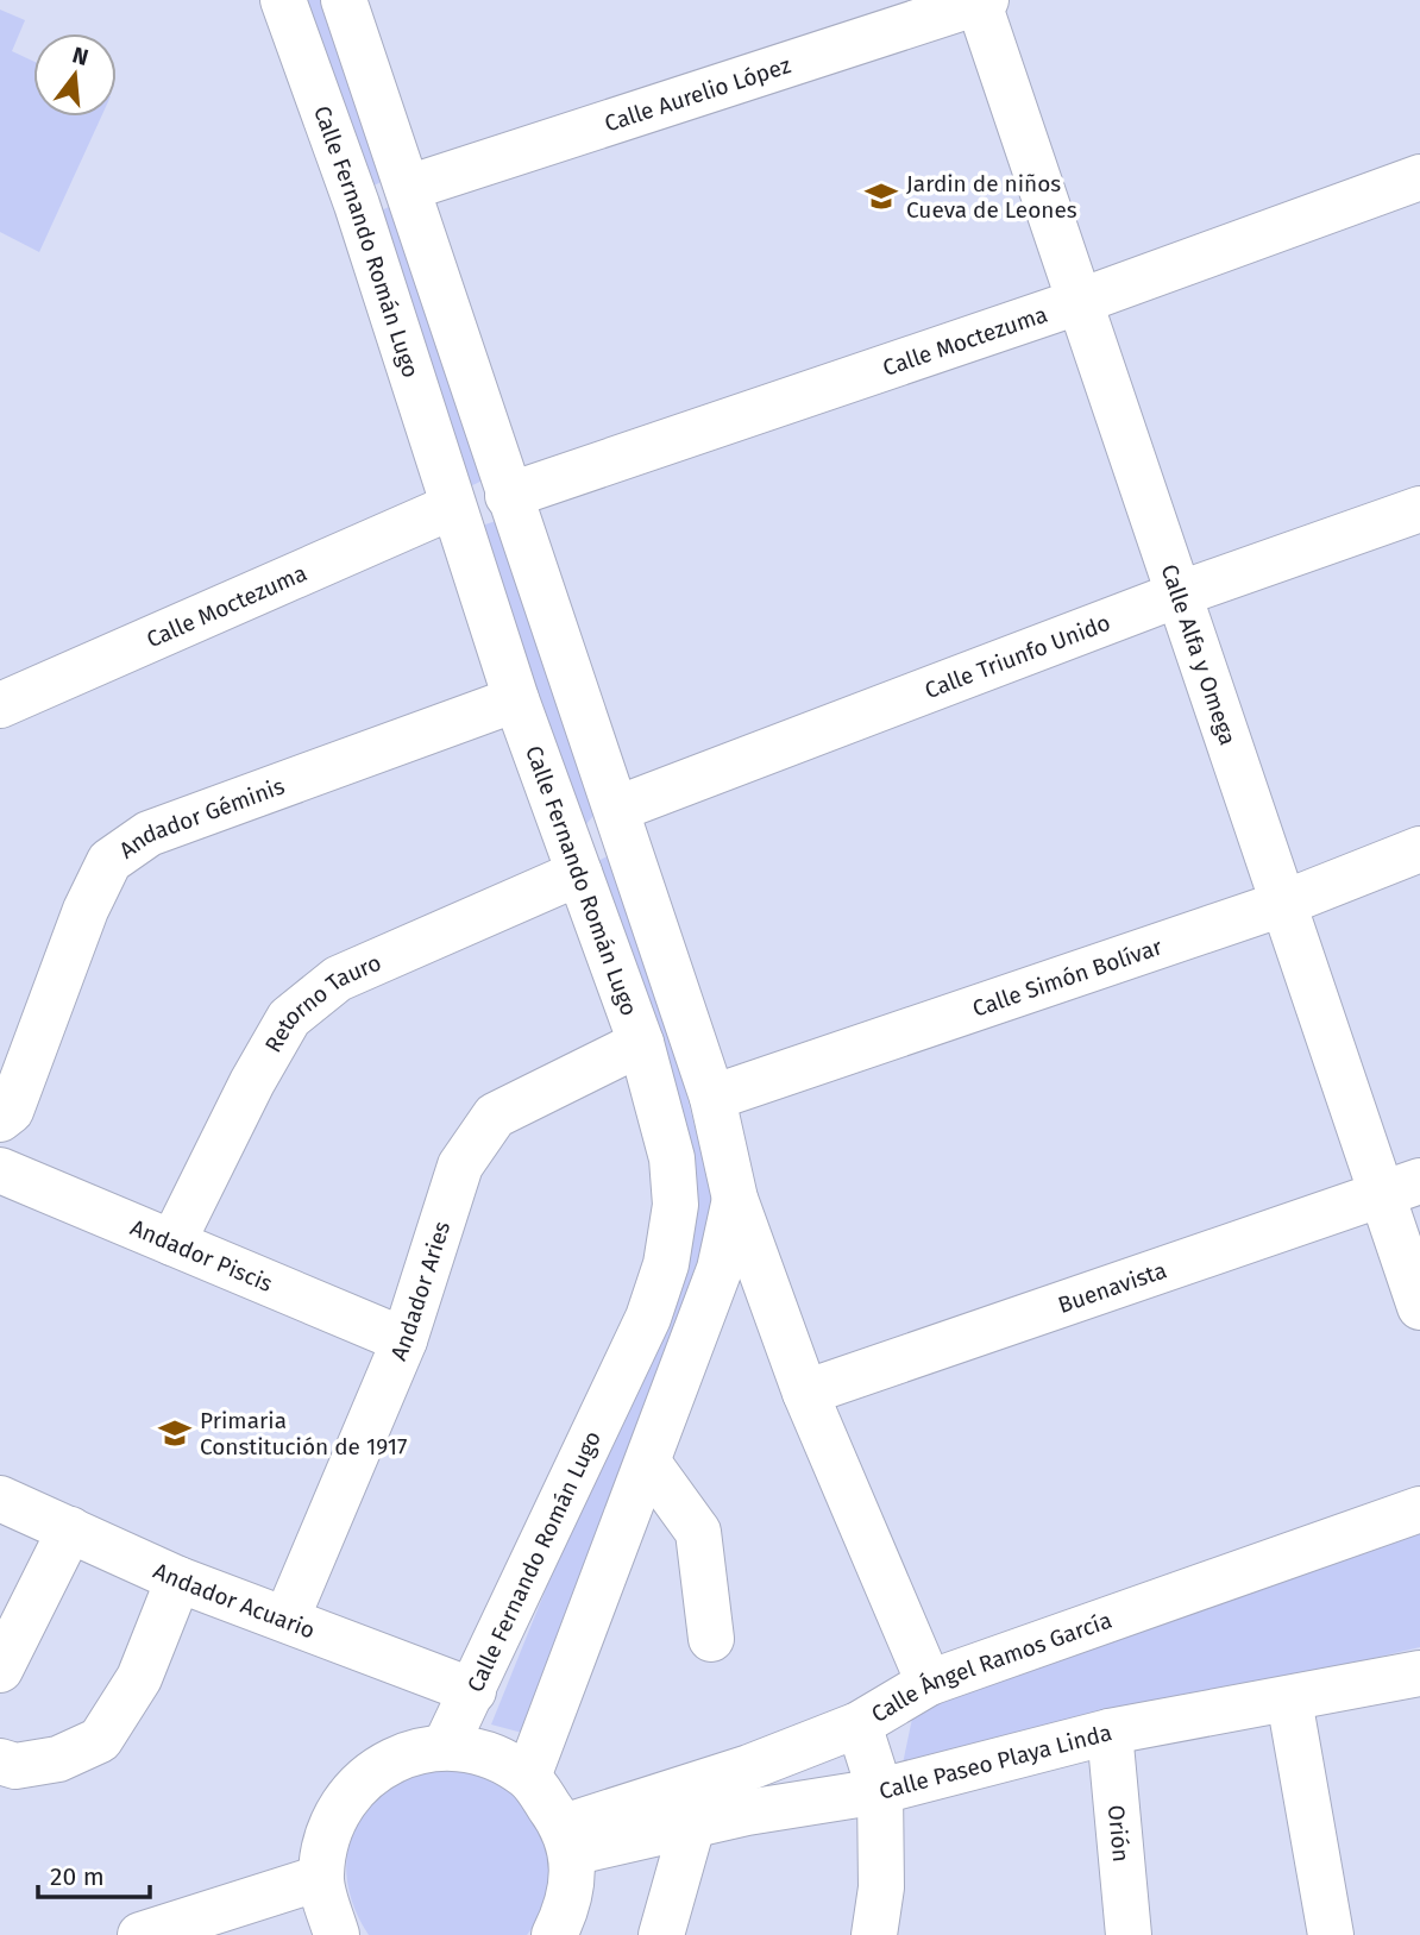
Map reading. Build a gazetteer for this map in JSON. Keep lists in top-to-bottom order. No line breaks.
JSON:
{"streets":{"street":["Calle Aurelio López","Calle Fernando Román Lugo","Calle Moctezuma","Calle Alfa y Omega","Calle Triunfo Unido","Andador Géminis","Calle Simón Bolívar","Retorno Tauro","Andador Piscis","Buenavista","Andador Aries","Andador Acuario","Calle Ángel Ramos García","Calle Paseo Playa Linda","Orión"]},"crossings":[["Calle Aurelio López","Calle Alfa y Omega"],["Calle Fernando Román Lugo","Calle Moctezuma"],["Calle Fernando Román Lugo","Andador Géminis"],["Calle Fernando Román Lugo","Retorno Tauro"],["Calle Fernando Román Lugo","Andador Aries"],["Calle Fernando Román Lugo","Andador Acuario"],["Calle Moctezuma","Calle Alfa y Omega"],["Calle Alfa y Omega","Calle Triunfo Unido"],["Calle Alfa y Omega","Calle Simón Bolívar"],["Calle Alfa y Omega","Buenavista"],["Retorno Tauro","Andador Piscis"],["Andador Piscis","Andador Aries"],["Andador Aries","Andador Acuario"],["Calle Ángel Ramos García","Calle Paseo Playa Linda"],["Calle Paseo Playa Linda","Orión"]],"places":{"school or university":["Jardin de niños Cueva de Leones","Primaria Constitución de 1917"]},"scale_bar":"20 m","north":"top"}
